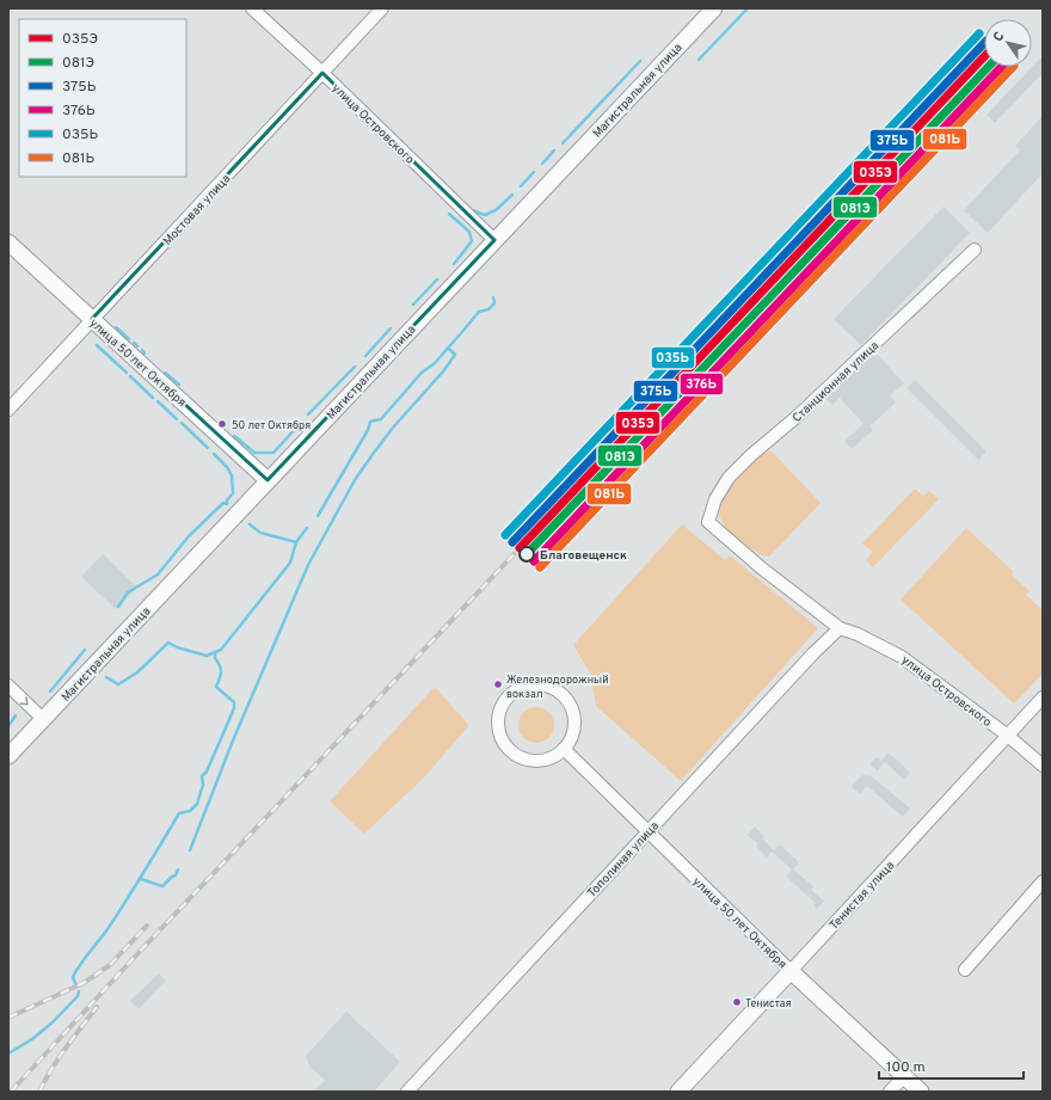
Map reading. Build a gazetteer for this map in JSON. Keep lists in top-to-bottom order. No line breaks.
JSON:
{"streets":{"main road":["Магистральная улица","улица 50 лет Октября","Тенистая улица"],"street":["улица Островского","Мостовая улица","Станционная улица","Тополиная улица"]},"crossings":[["Магистральная улица","улица Островского"],["Магистральная улица","улица 50 лет Октября"],["улица Островского","Мостовая улица"],["улица Островского","Станционная улица"],["улица Островского","Тополиная улица"],["улица Островского","Тенистая улица"],["Мостовая улица","улица 50 лет Октября"],["улица 50 лет Октября","Тополиная улица"],["улица 50 лет Октября","Тенистая улица"]],"places":["50 лет Октября","Благовещенск","Железнодорожный вокзал","Тенистая"],"lines":["transit line 035Ь","transit line 375Ь","transit line 035Э","transit line 081Э","transit line 376Ь","transit line 081Ь"],"legend":["035Э","081Э","375Ь","376Ь","035Ь","081Ь"],"scale_bar":"100 m","north":"top left"}
